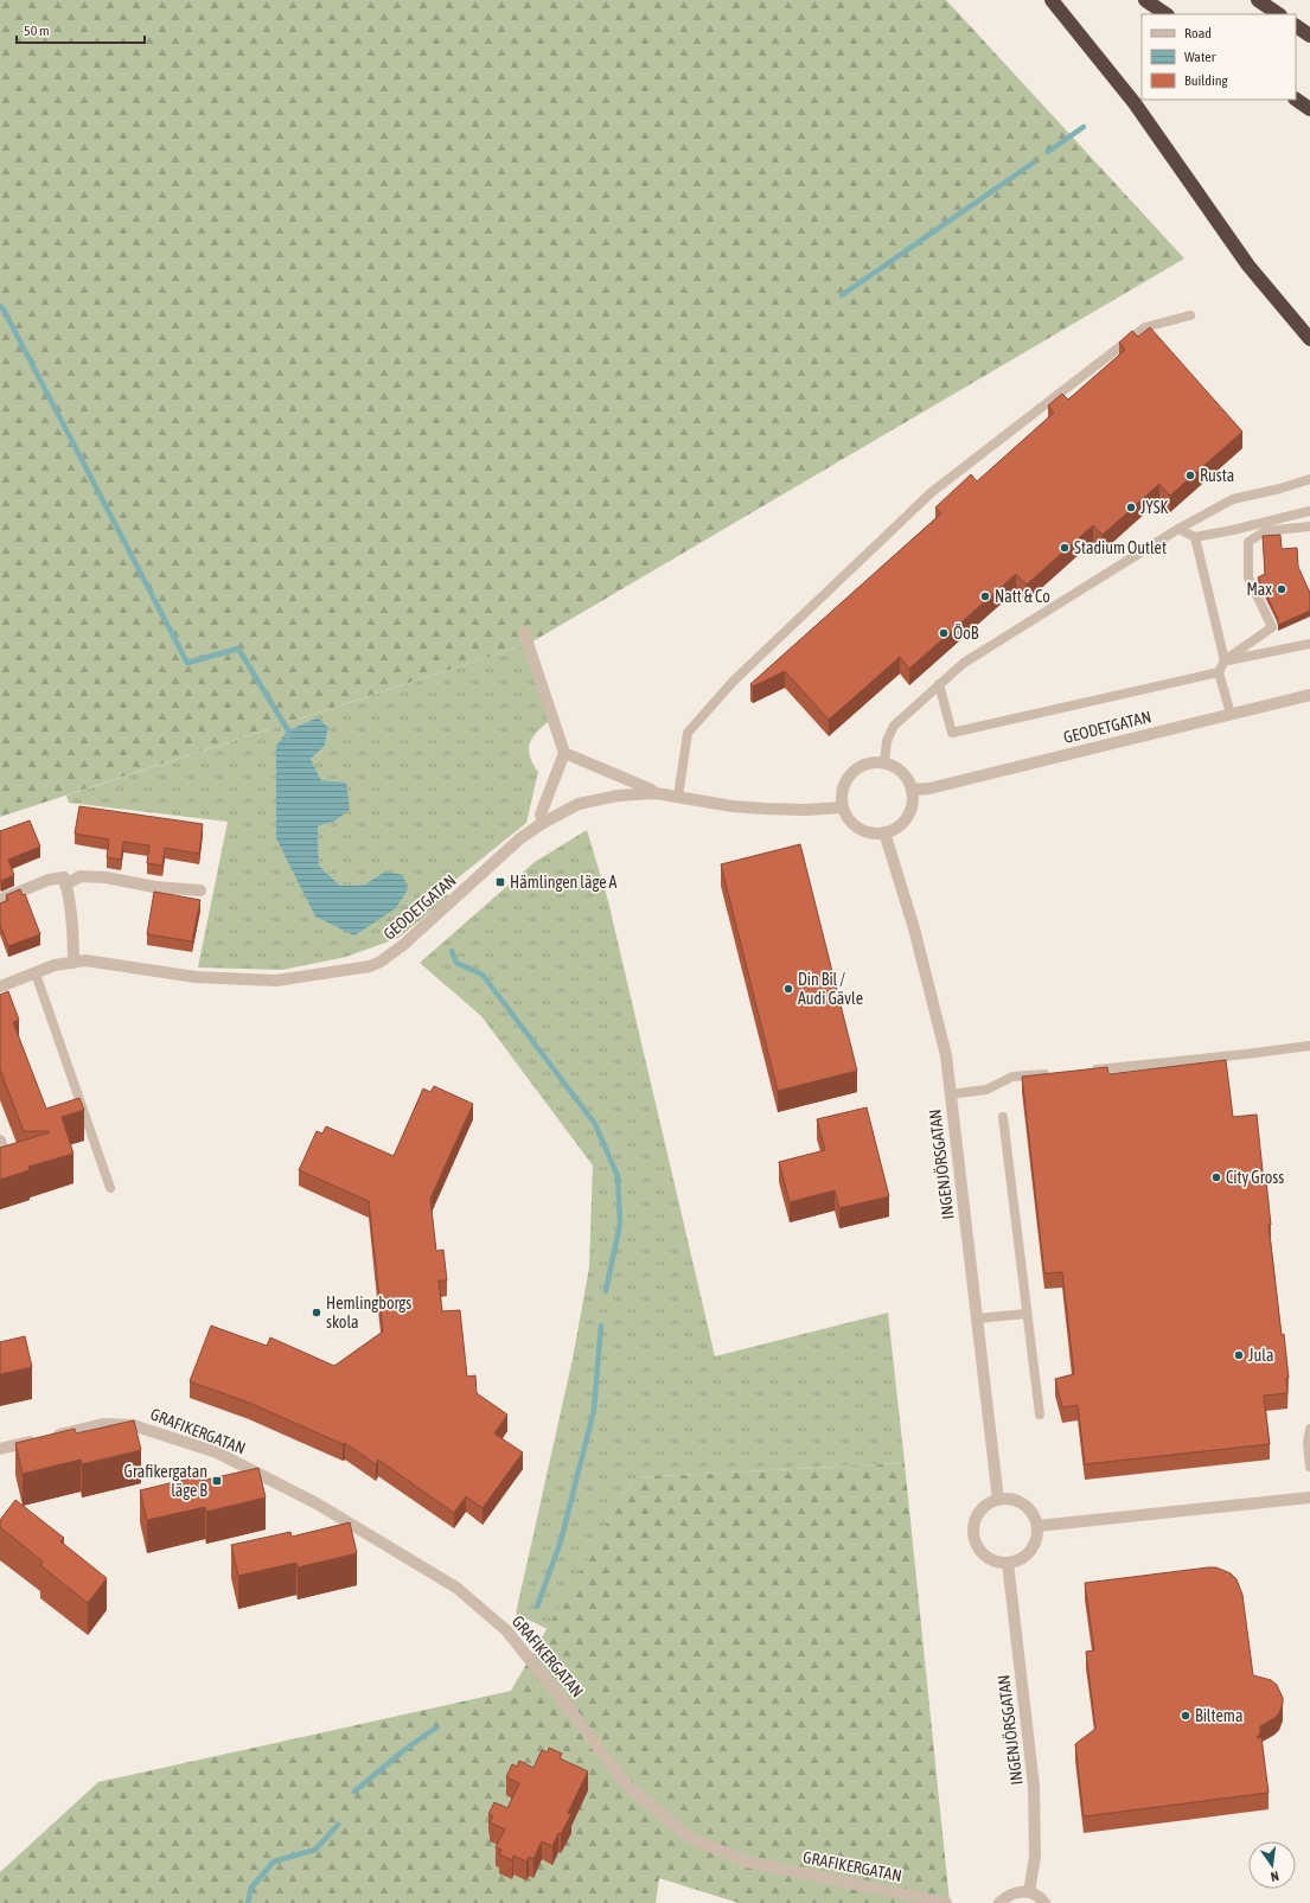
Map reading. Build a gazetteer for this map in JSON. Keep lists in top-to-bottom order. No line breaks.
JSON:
{"streets":{"street":["GEODETGATAN","INGENJÖRSGATAN","GRAFIKERGATAN"]},"crossings":[["GEODETGATAN","INGENJÖRSGATAN"]],"places":{"other":["Rusta","JYSK","Stadium Outlet","Max","Natt & Co","ÖoB","Din Bil / Audi Gävle","City Gross","Hemlingborgs skola","Jula","Biltema"],"transit":["Hämlingen läge A","Grafikergatan läge B"]},"legend":["Road","Water","Building"],"scale_bar":"50 m","north":"bottom"}
